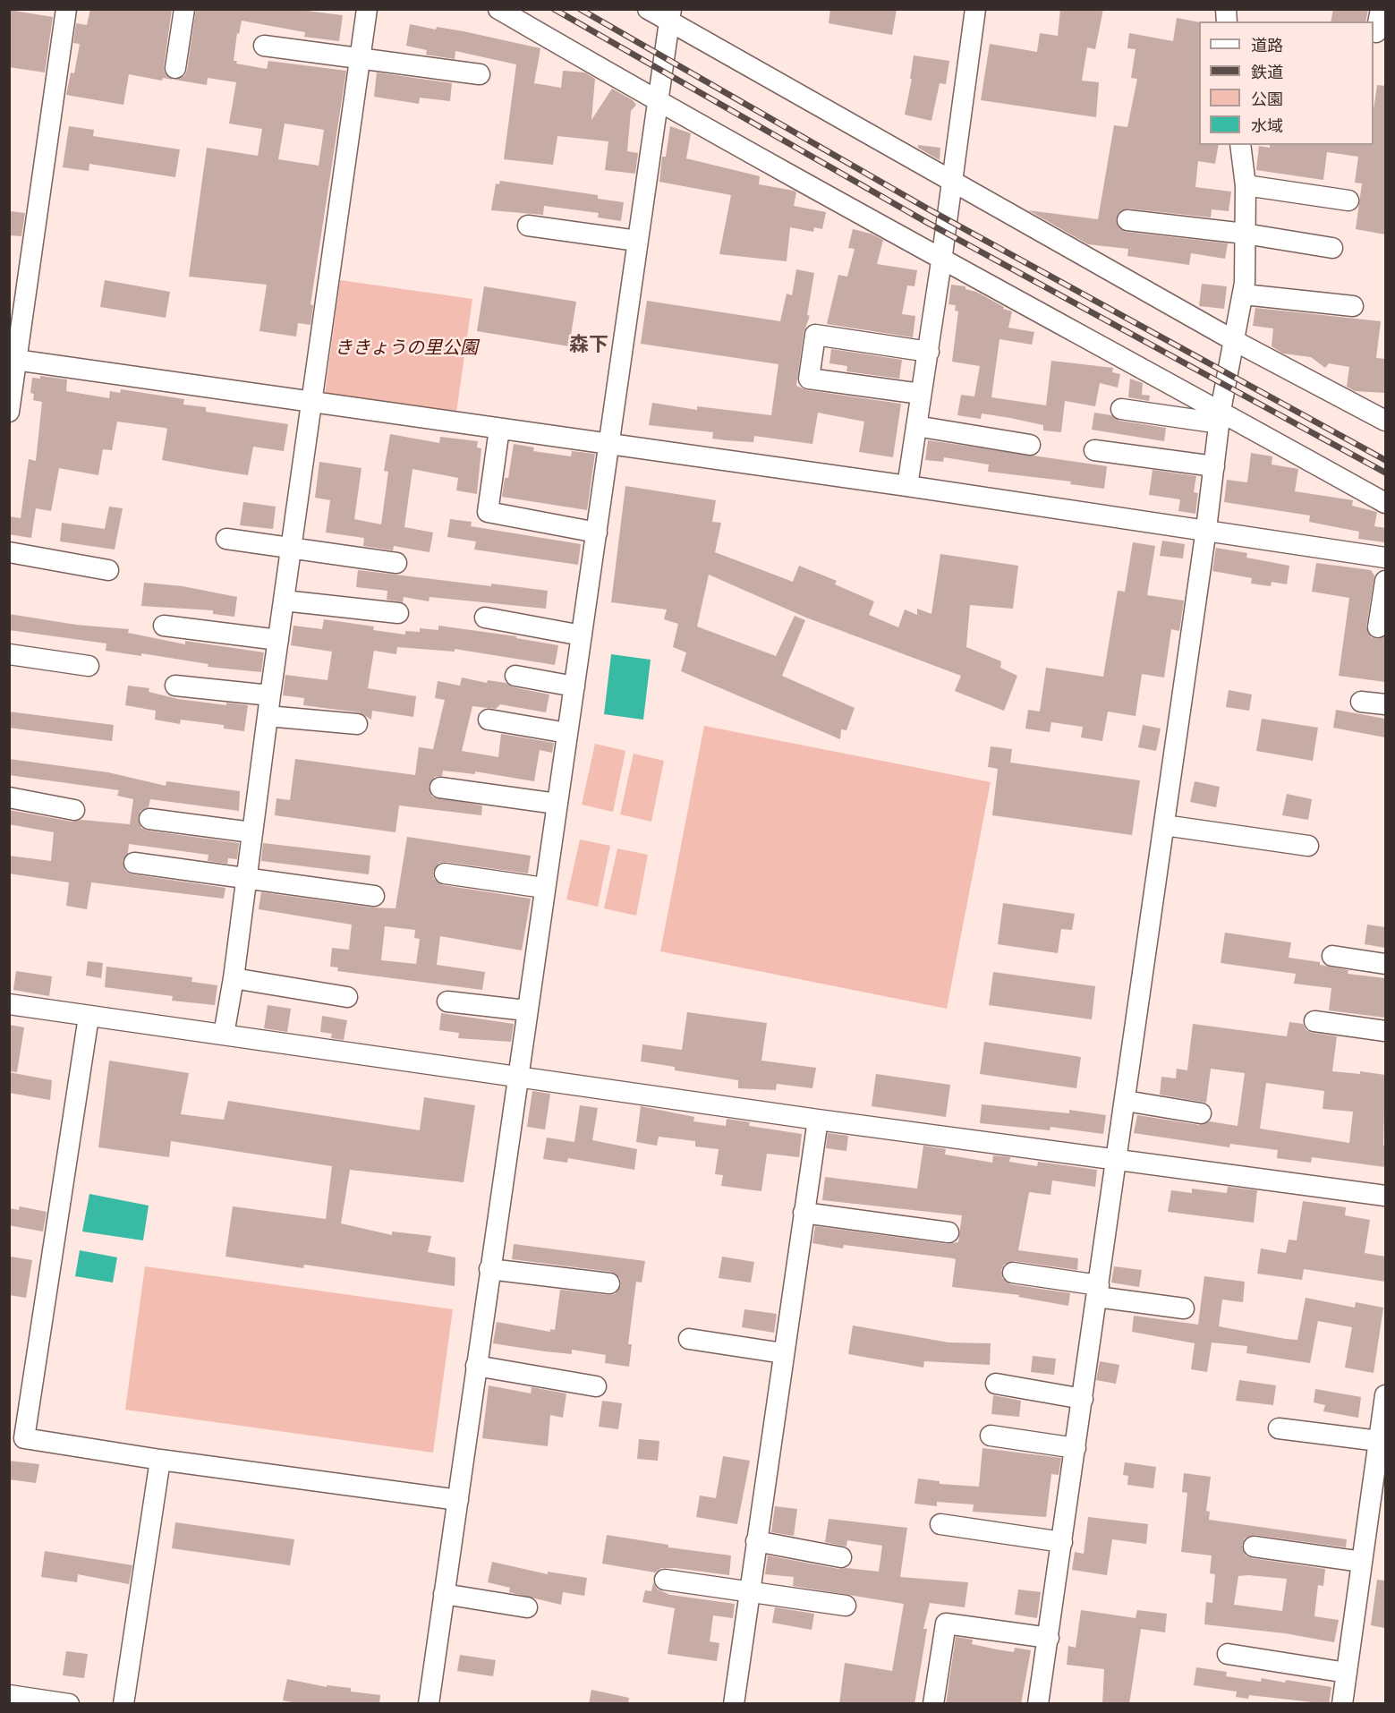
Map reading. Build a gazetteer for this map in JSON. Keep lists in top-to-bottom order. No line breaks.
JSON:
{"districts":["森下"],"parks":["ききょうの里公園"],"legend":["道路","鉄道","公園","水域"]}
